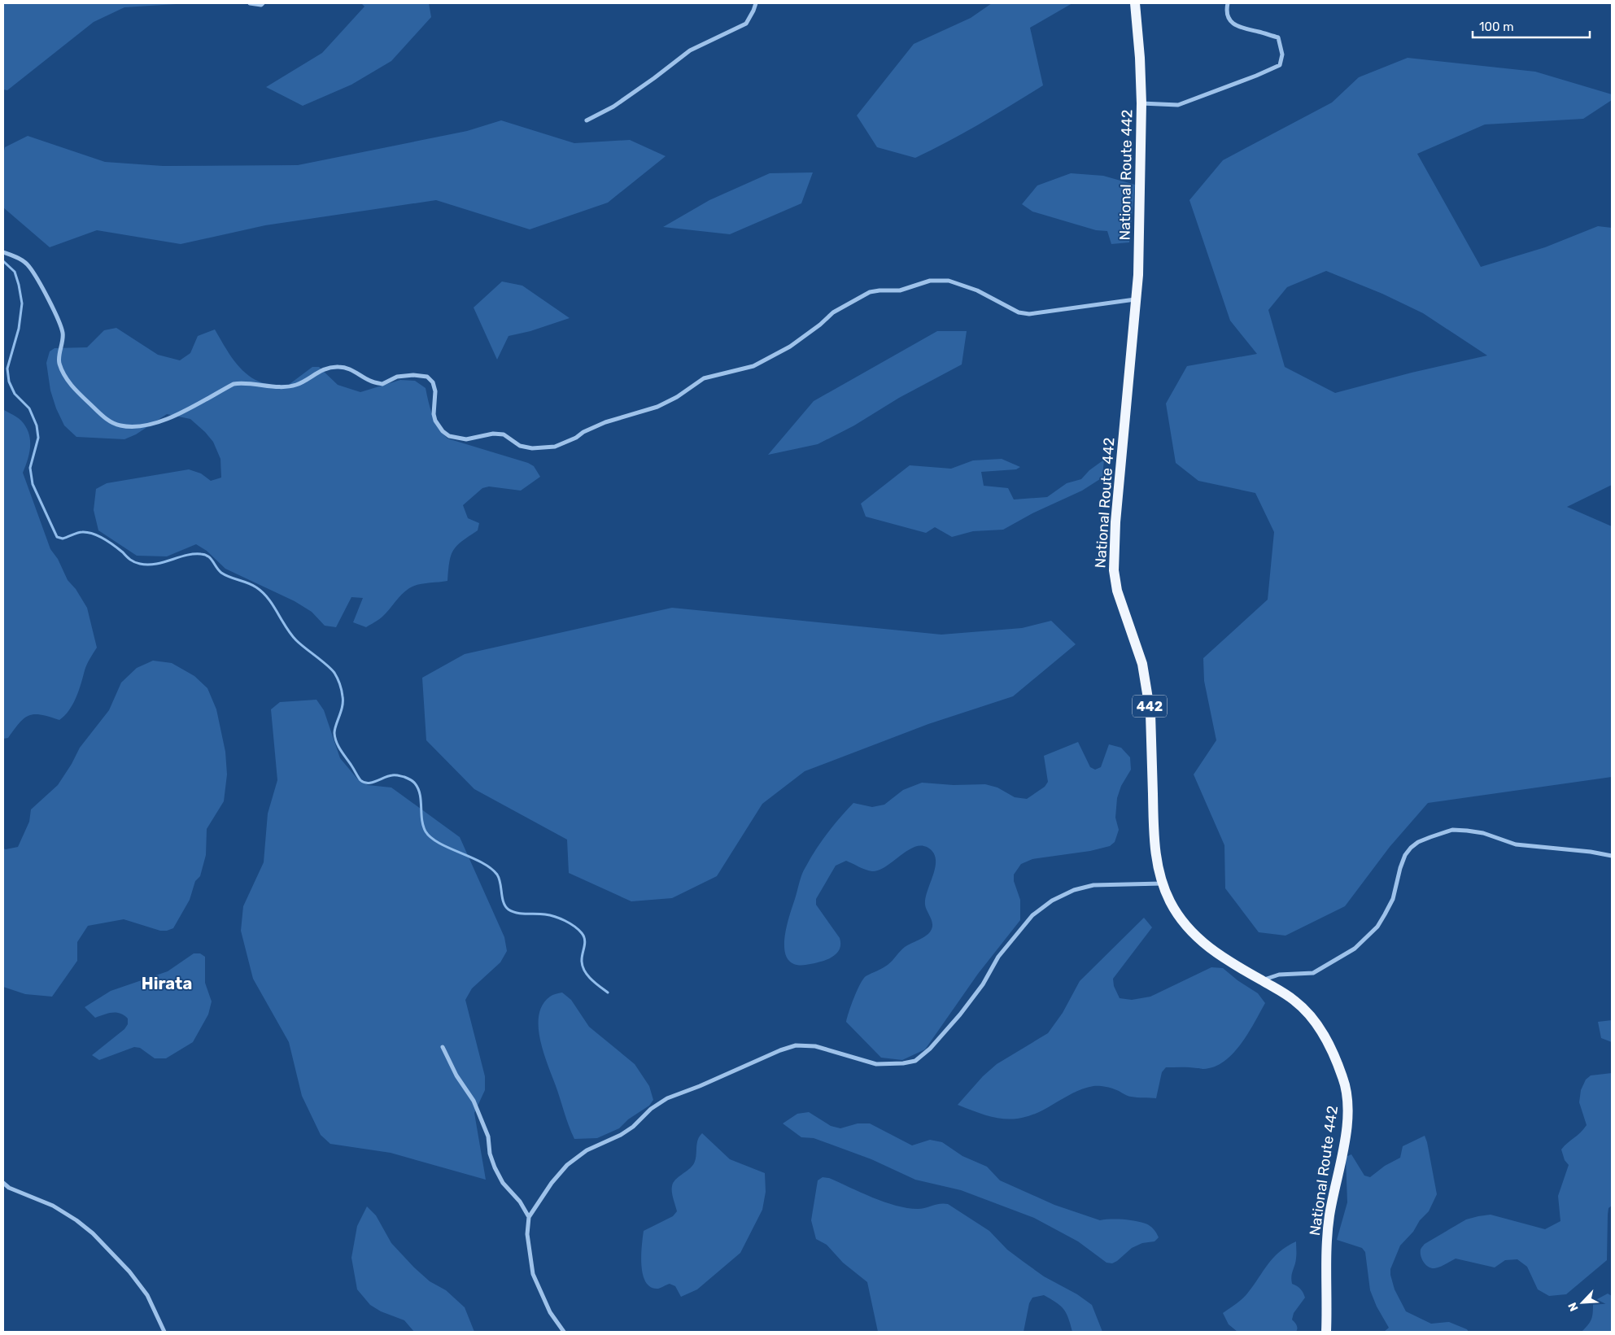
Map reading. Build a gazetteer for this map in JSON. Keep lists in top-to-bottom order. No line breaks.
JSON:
{"streets":{"highway":["National Route 442","442"]},"districts":["Hirata"],"scale_bar":"100 m","north":"bottom left"}
